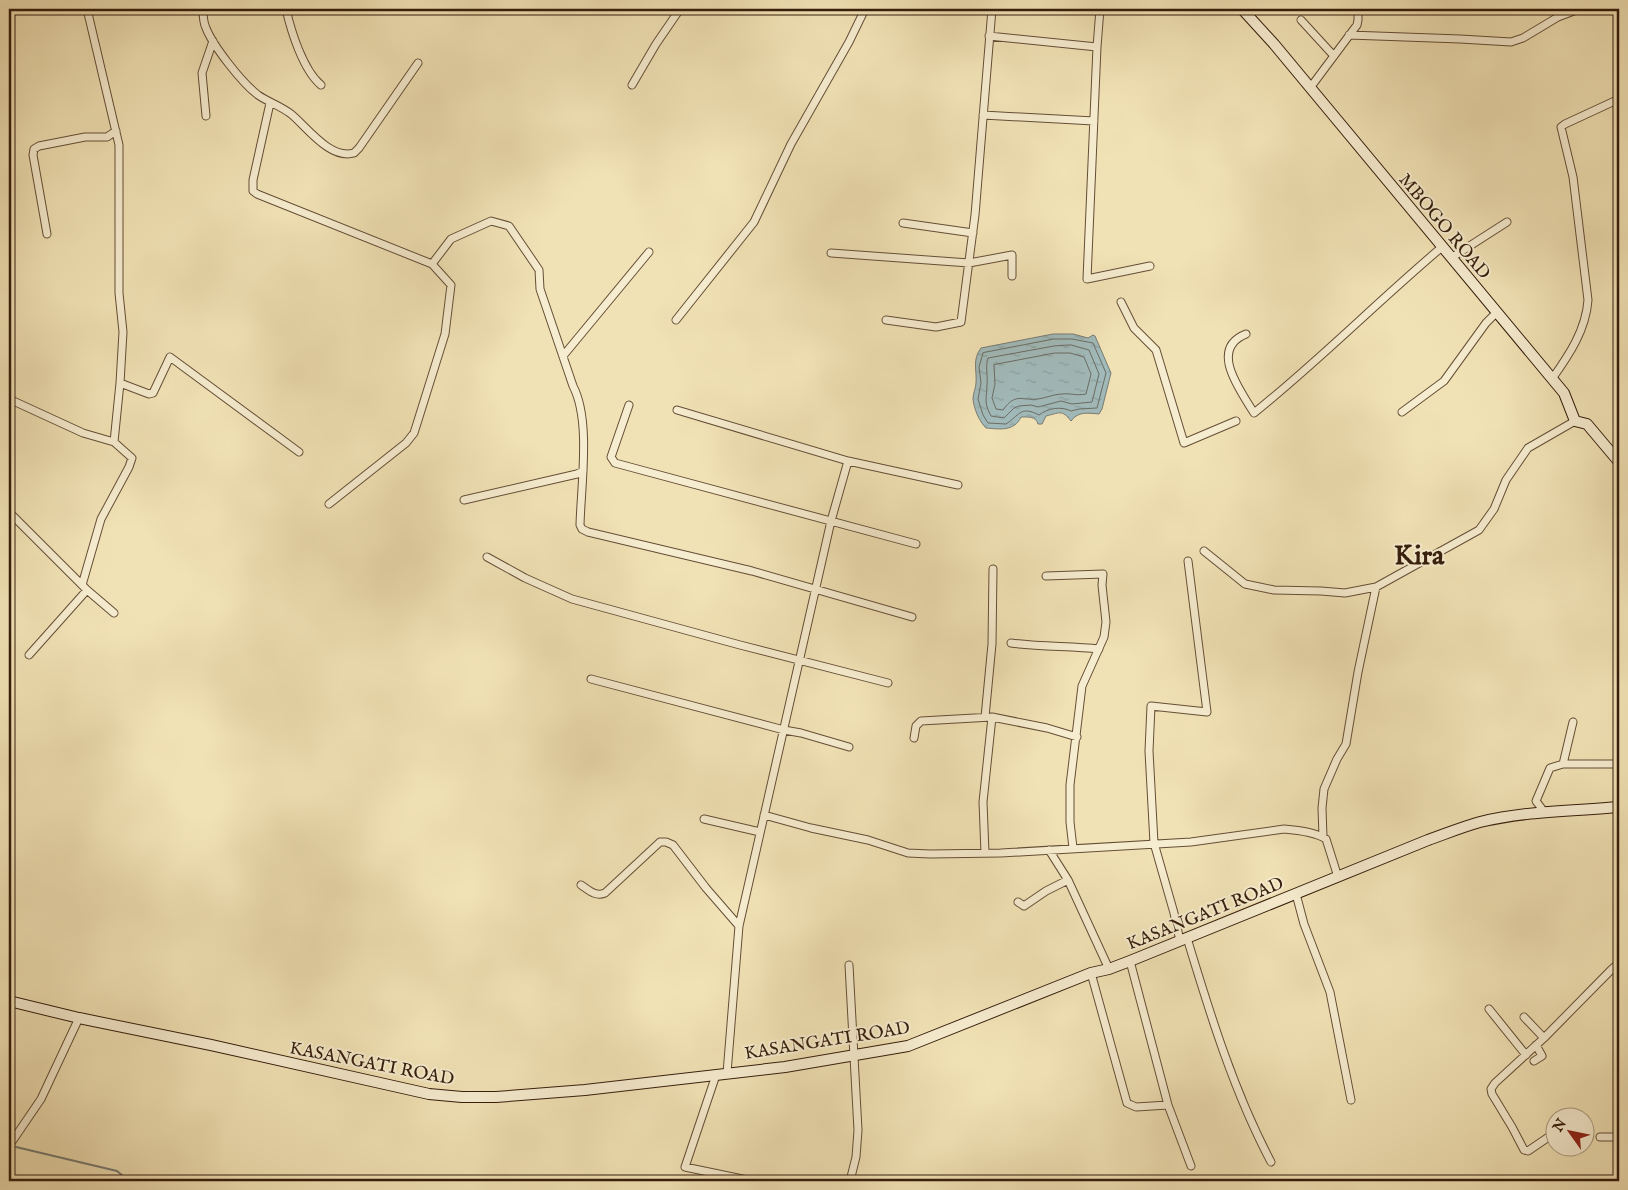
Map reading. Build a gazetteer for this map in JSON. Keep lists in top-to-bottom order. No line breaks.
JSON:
{"streets":{"street":["MBOGO ROAD","KASANGATI ROAD"]},"districts":["Kira"],"north":"top left"}
